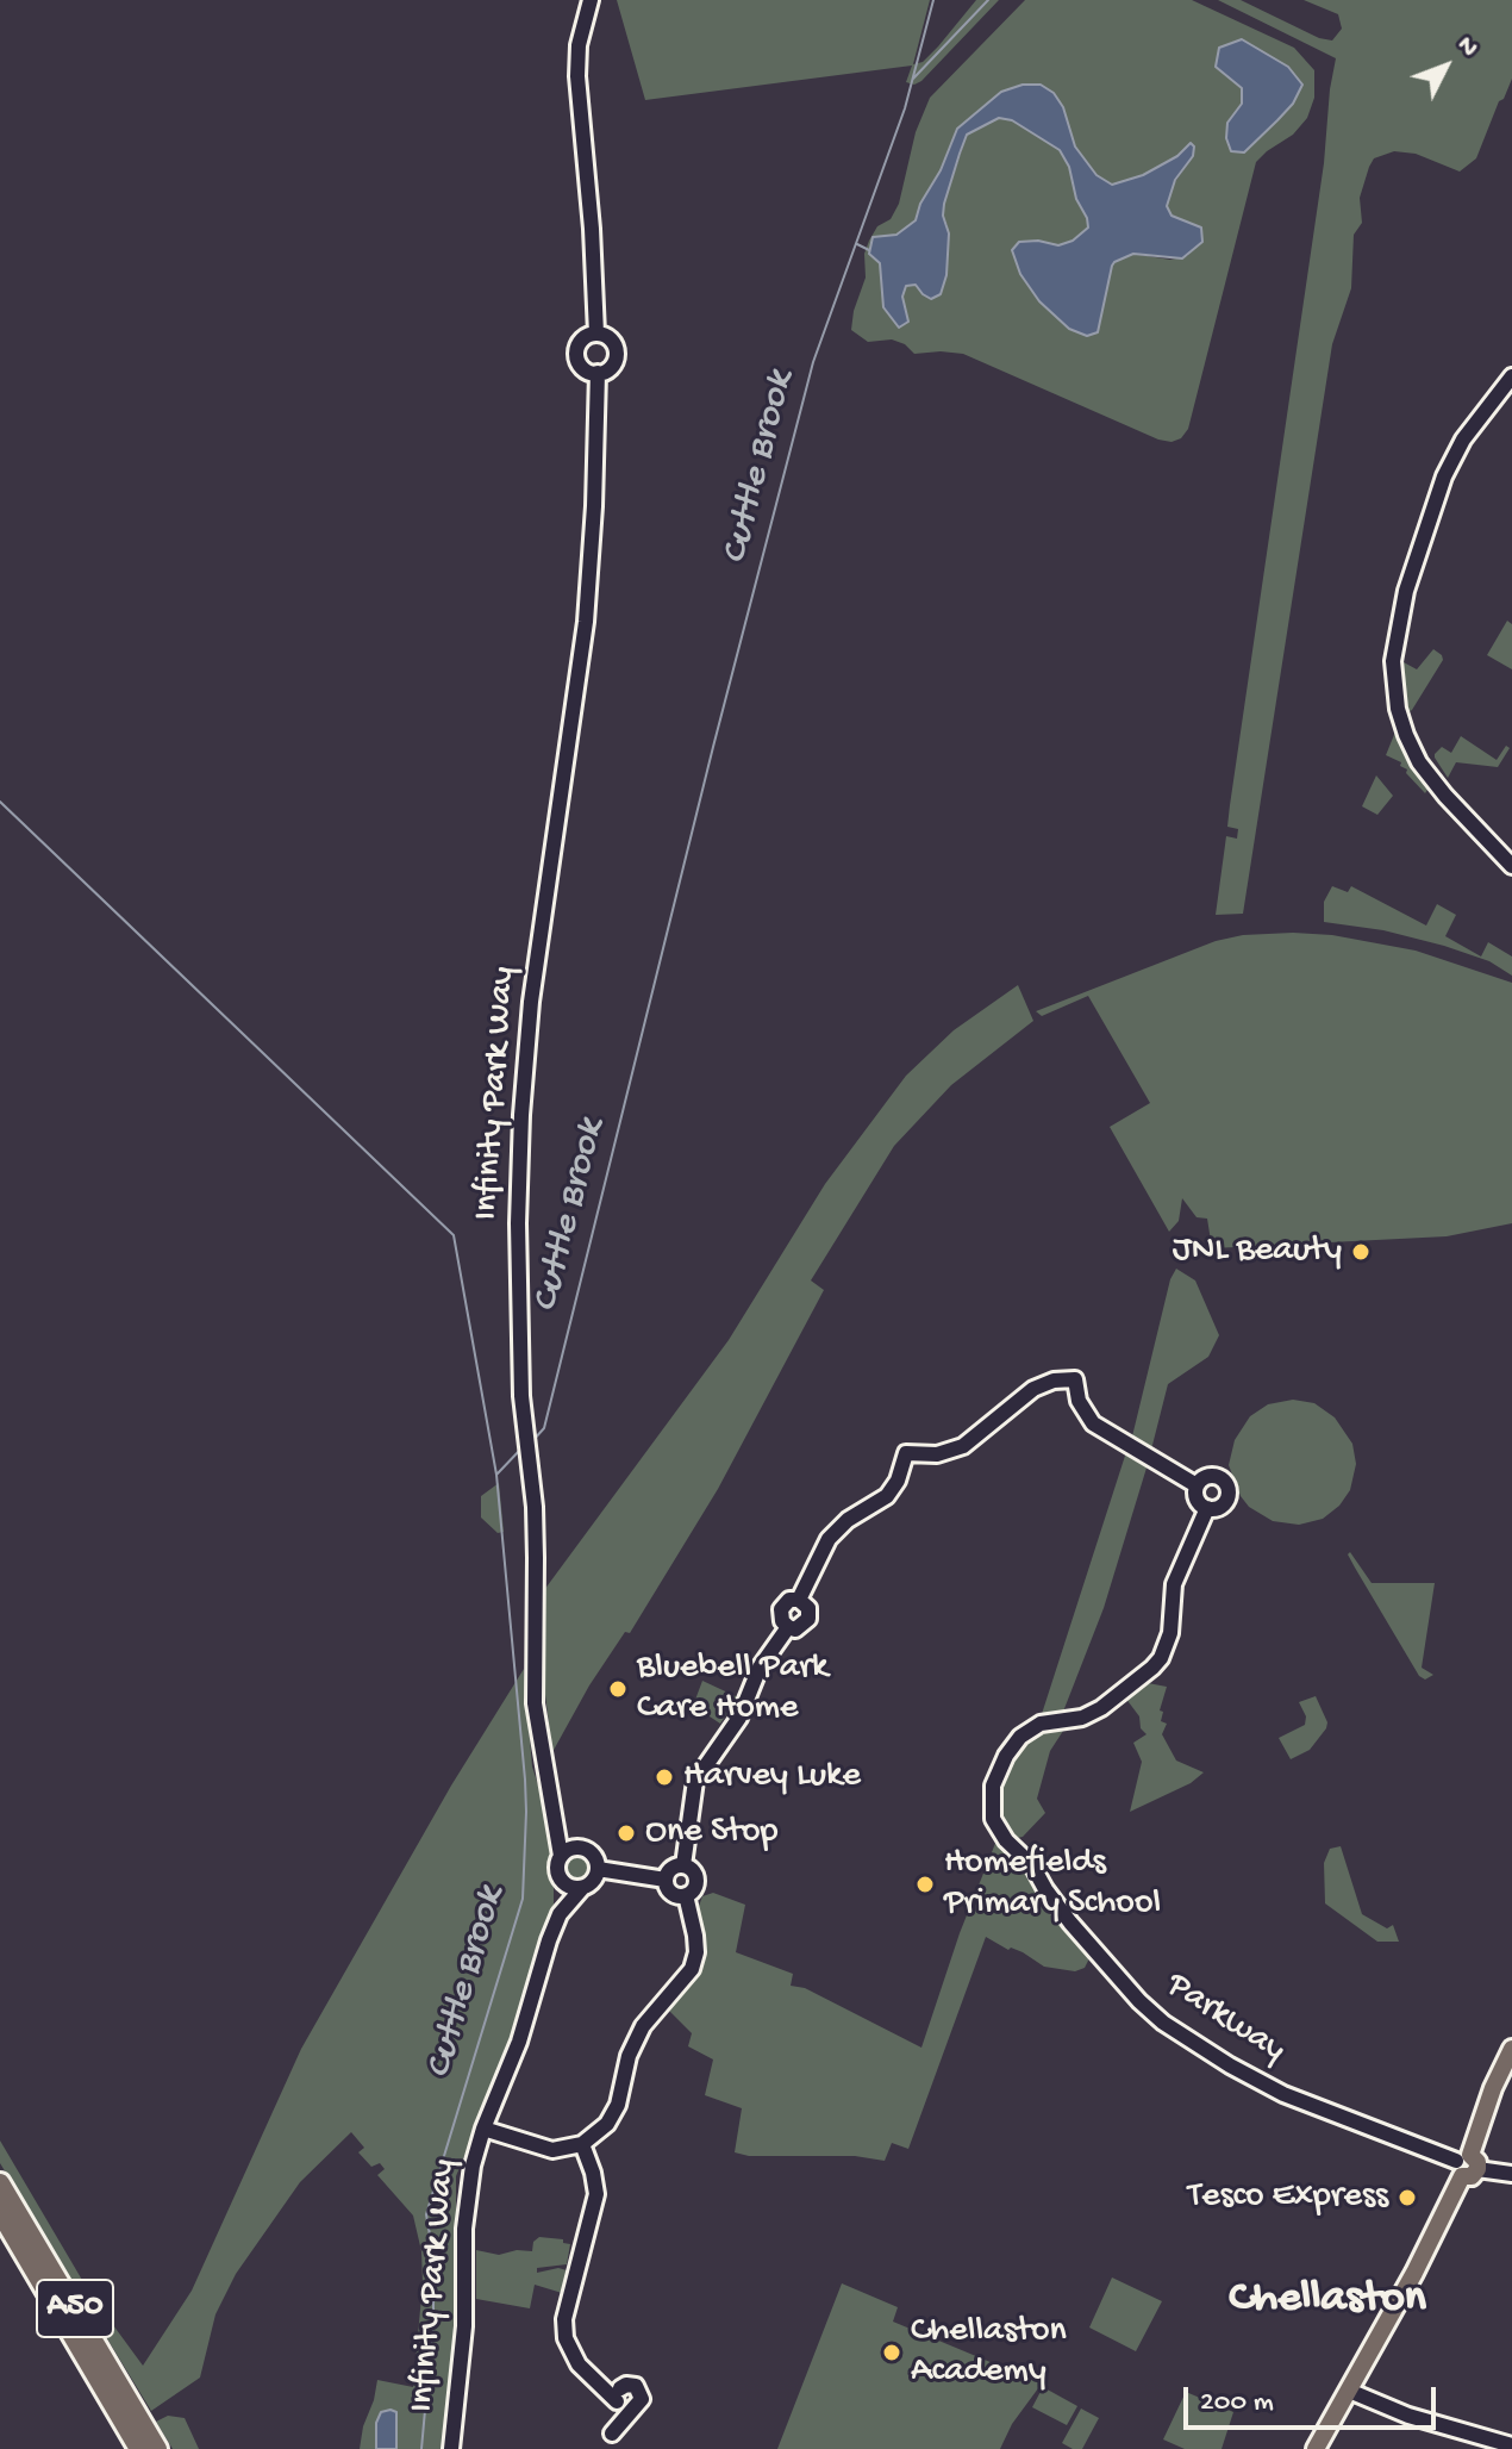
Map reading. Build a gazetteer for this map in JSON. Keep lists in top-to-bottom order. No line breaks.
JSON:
{"streets":{"highway":["A50"],"street":["Infinity Park Way","Parkway"]},"districts":["Chellaston"],"water":["Cuttle Brook"],"places":["JNL Beauty","Bluebell Park Care Home","Harvey Luke","One Stop","Homefields Primary School","Tesco Express","Chellaston Academy"],"scale_bar":"200 m","north":"top right"}
